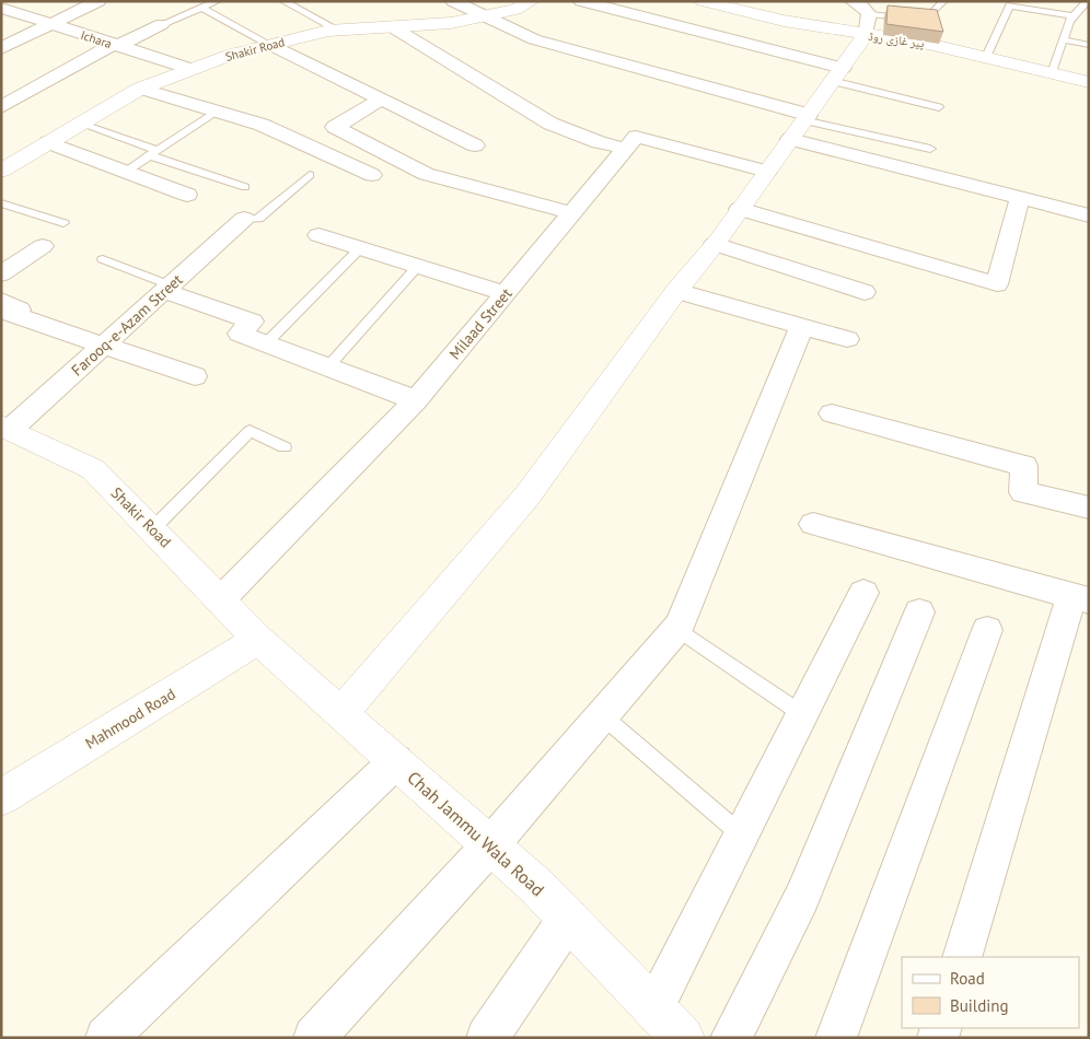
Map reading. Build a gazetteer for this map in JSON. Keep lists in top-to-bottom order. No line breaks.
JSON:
{"streets":{"street":["Ichara","پیر غازی روڈ","Shakir Road","Milaad Street","Farooq-e-Azam Street","Mahmood Road","Chah Jammu Wala Road"]},"crossings":[["Ichara","Shakir Road"],["Shakir Road","Milaad Street"],["Shakir Road","Farooq-e-Azam Street"],["Shakir Road","Mahmood Road"],["Shakir Road","Chah Jammu Wala Road"],["Mahmood Road","Chah Jammu Wala Road"]],"legend":["Road","Building"]}
